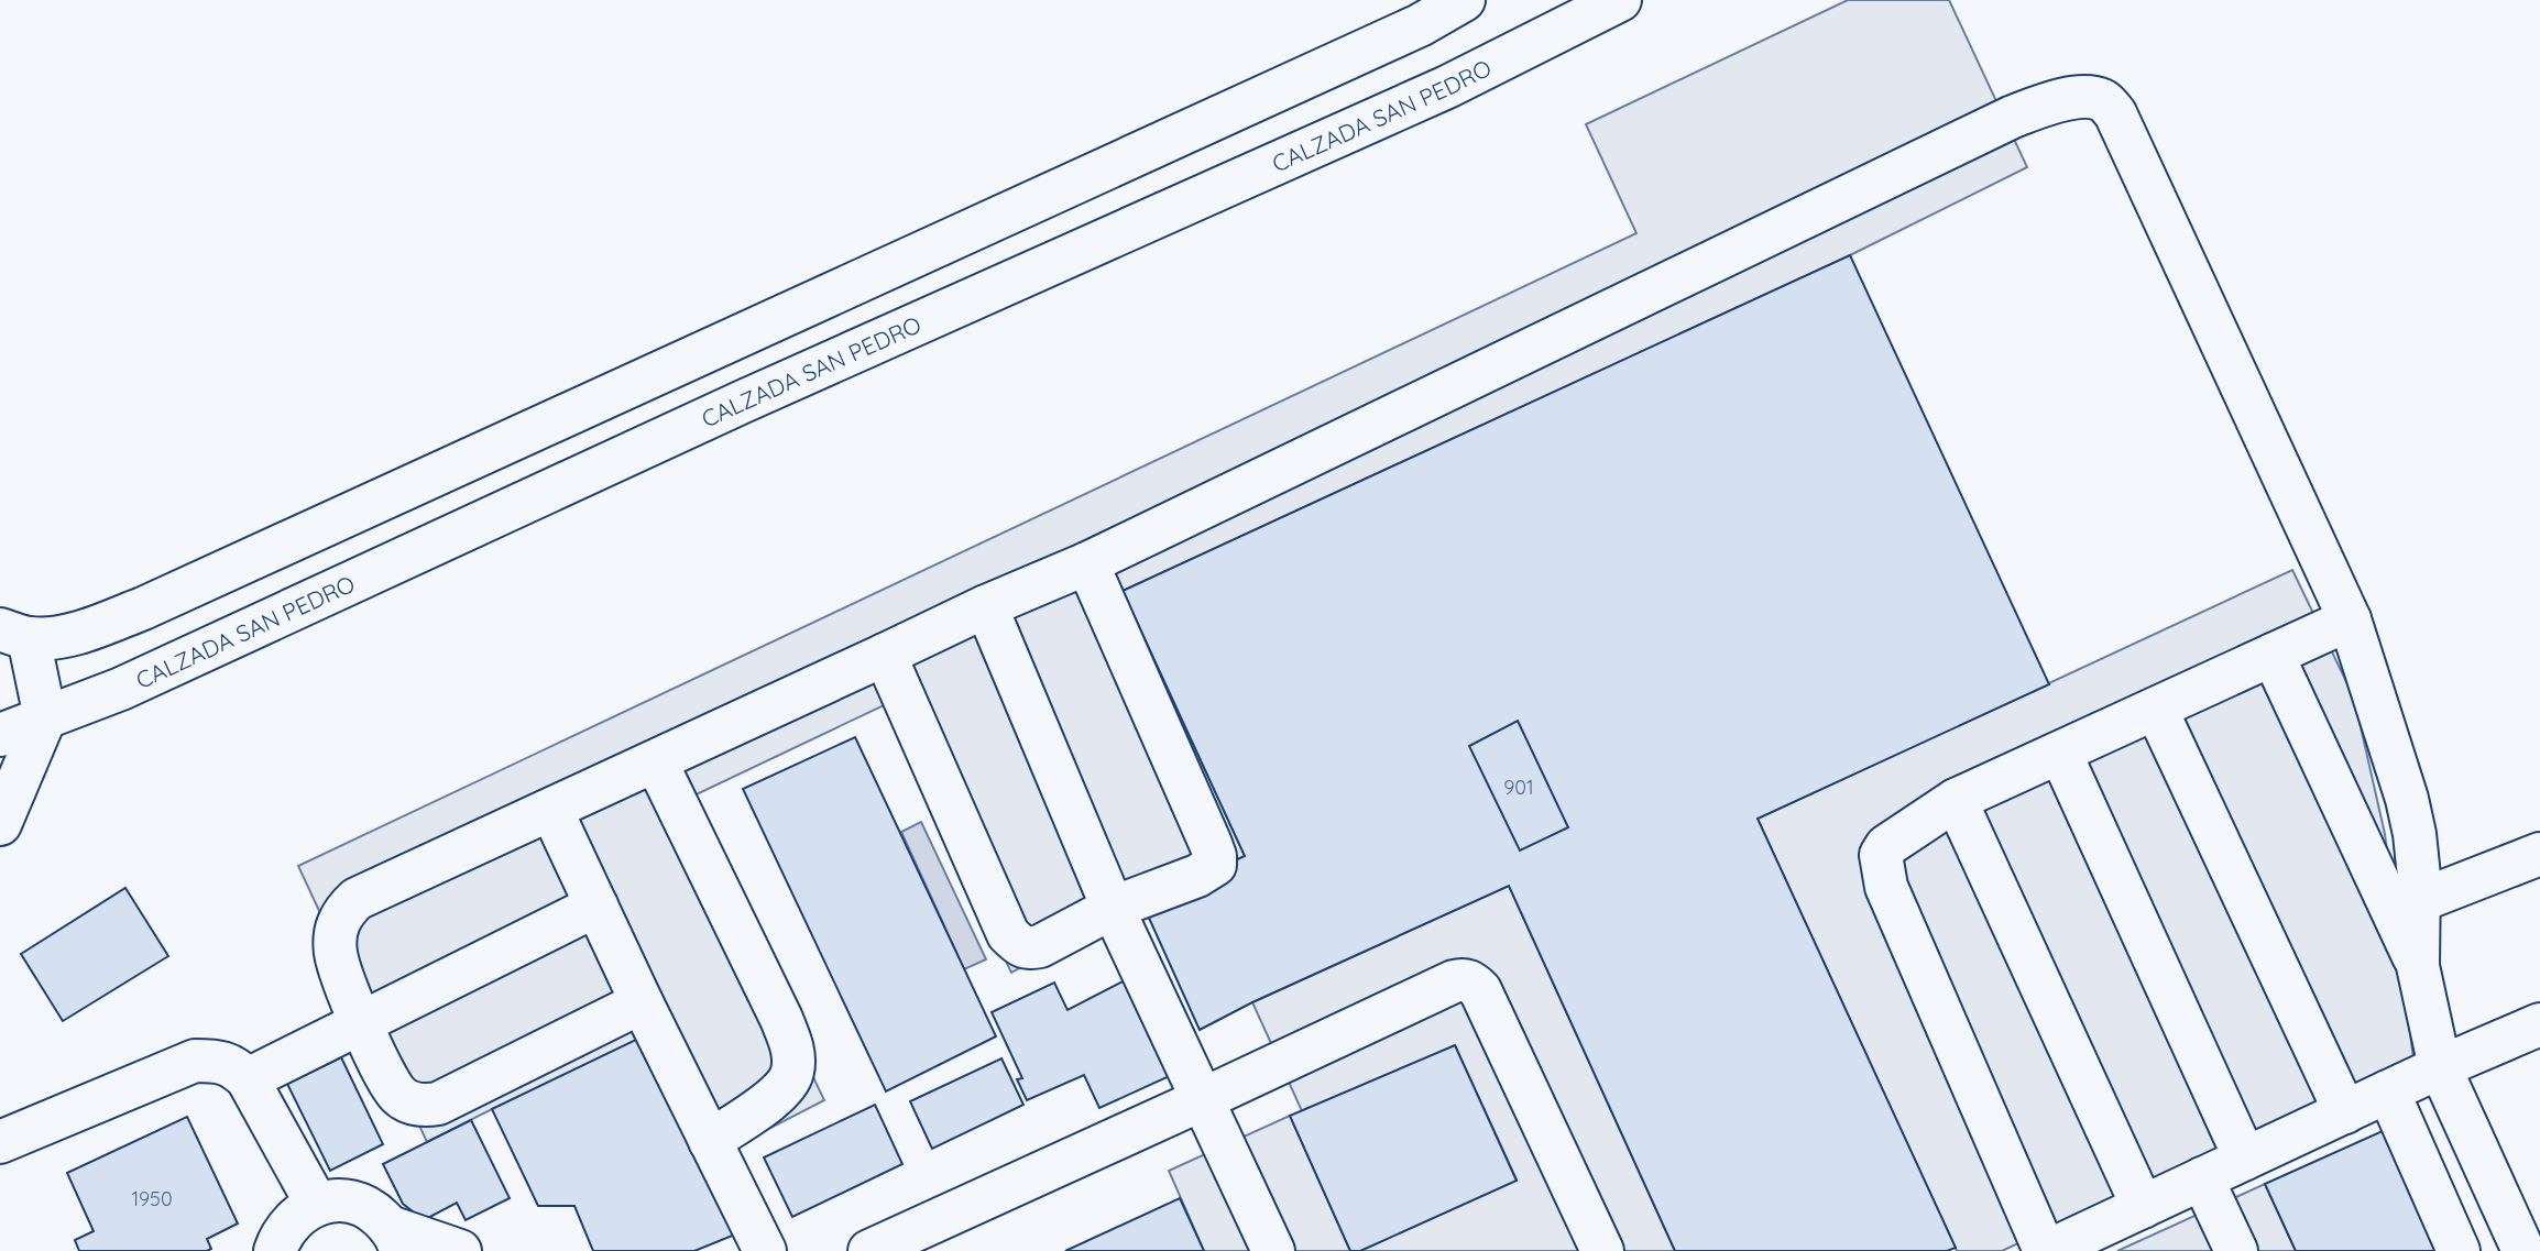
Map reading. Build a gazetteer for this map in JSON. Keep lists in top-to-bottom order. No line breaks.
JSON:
{"streets":{"street":["CALZADA SAN PEDRO"]},"house_numbers":["901","1950"]}
